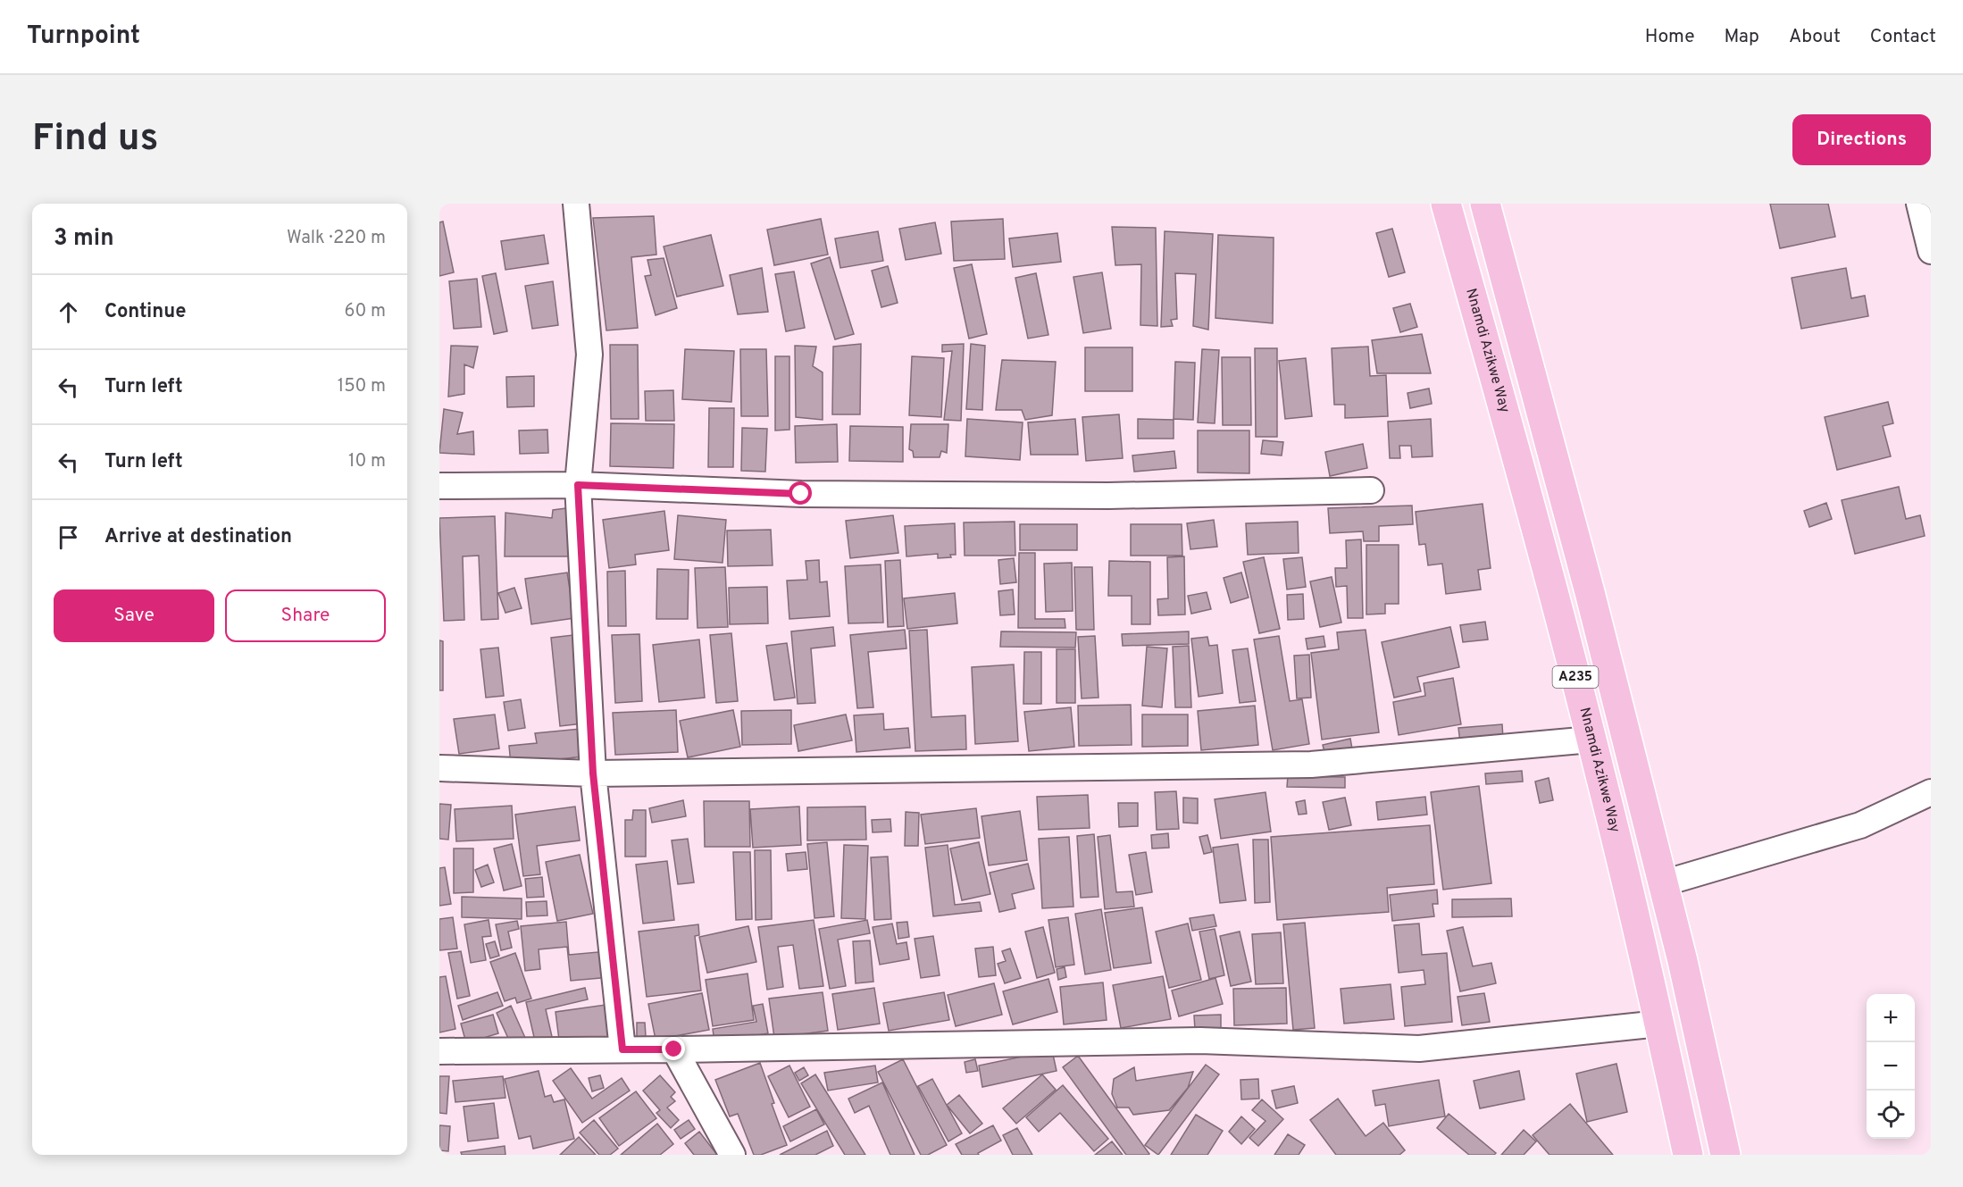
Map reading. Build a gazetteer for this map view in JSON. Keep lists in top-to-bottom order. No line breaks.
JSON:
{"streets":{"highway":["Nnamdi Azikwe Way","A235"]},"page":{"header":"Turnpoint","nav":["Home","Map","About","Contact"],"buttons":["Directions",["Save","Share"]],"title":"Find us","heading":["3 min","Walk · 220 m"],"list":[["Continue","60 m"],["Turn left","150 m"],["Turn left","10 m"],"Arrive at destination"],"map_buttons":["+","−"]}}
